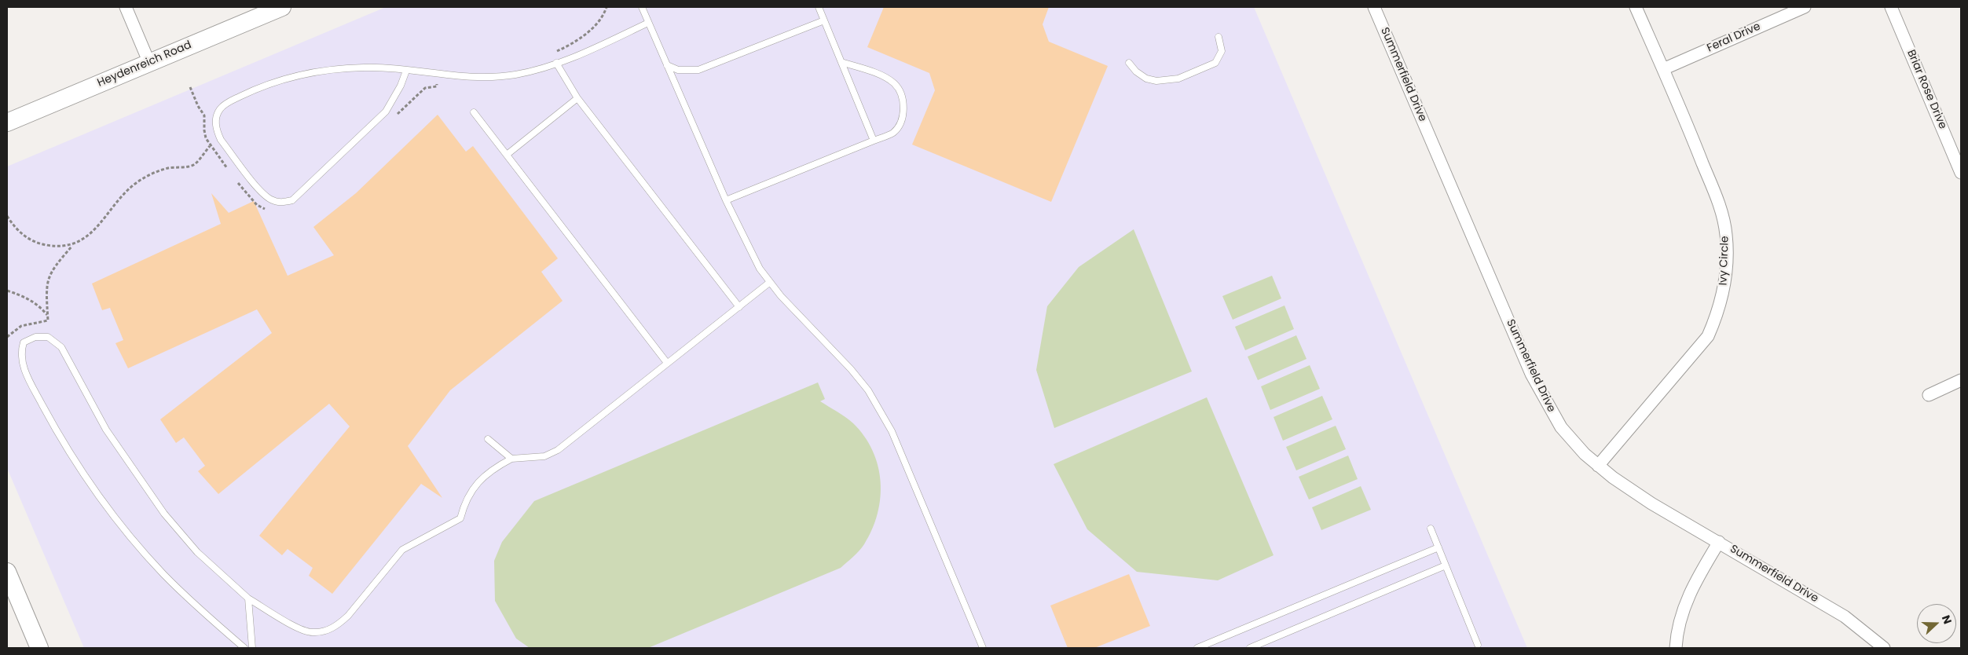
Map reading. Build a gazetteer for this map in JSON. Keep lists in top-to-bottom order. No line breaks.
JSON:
{"streets":{"street":["Feral Drive","Heydenreich Road","Summerfield Drive","Briar Rose Drive","Ivy Circle"]},"crossings":[["Feral Drive","Ivy Circle"],["Summerfield Drive","Ivy Circle"]],"north":"right"}
